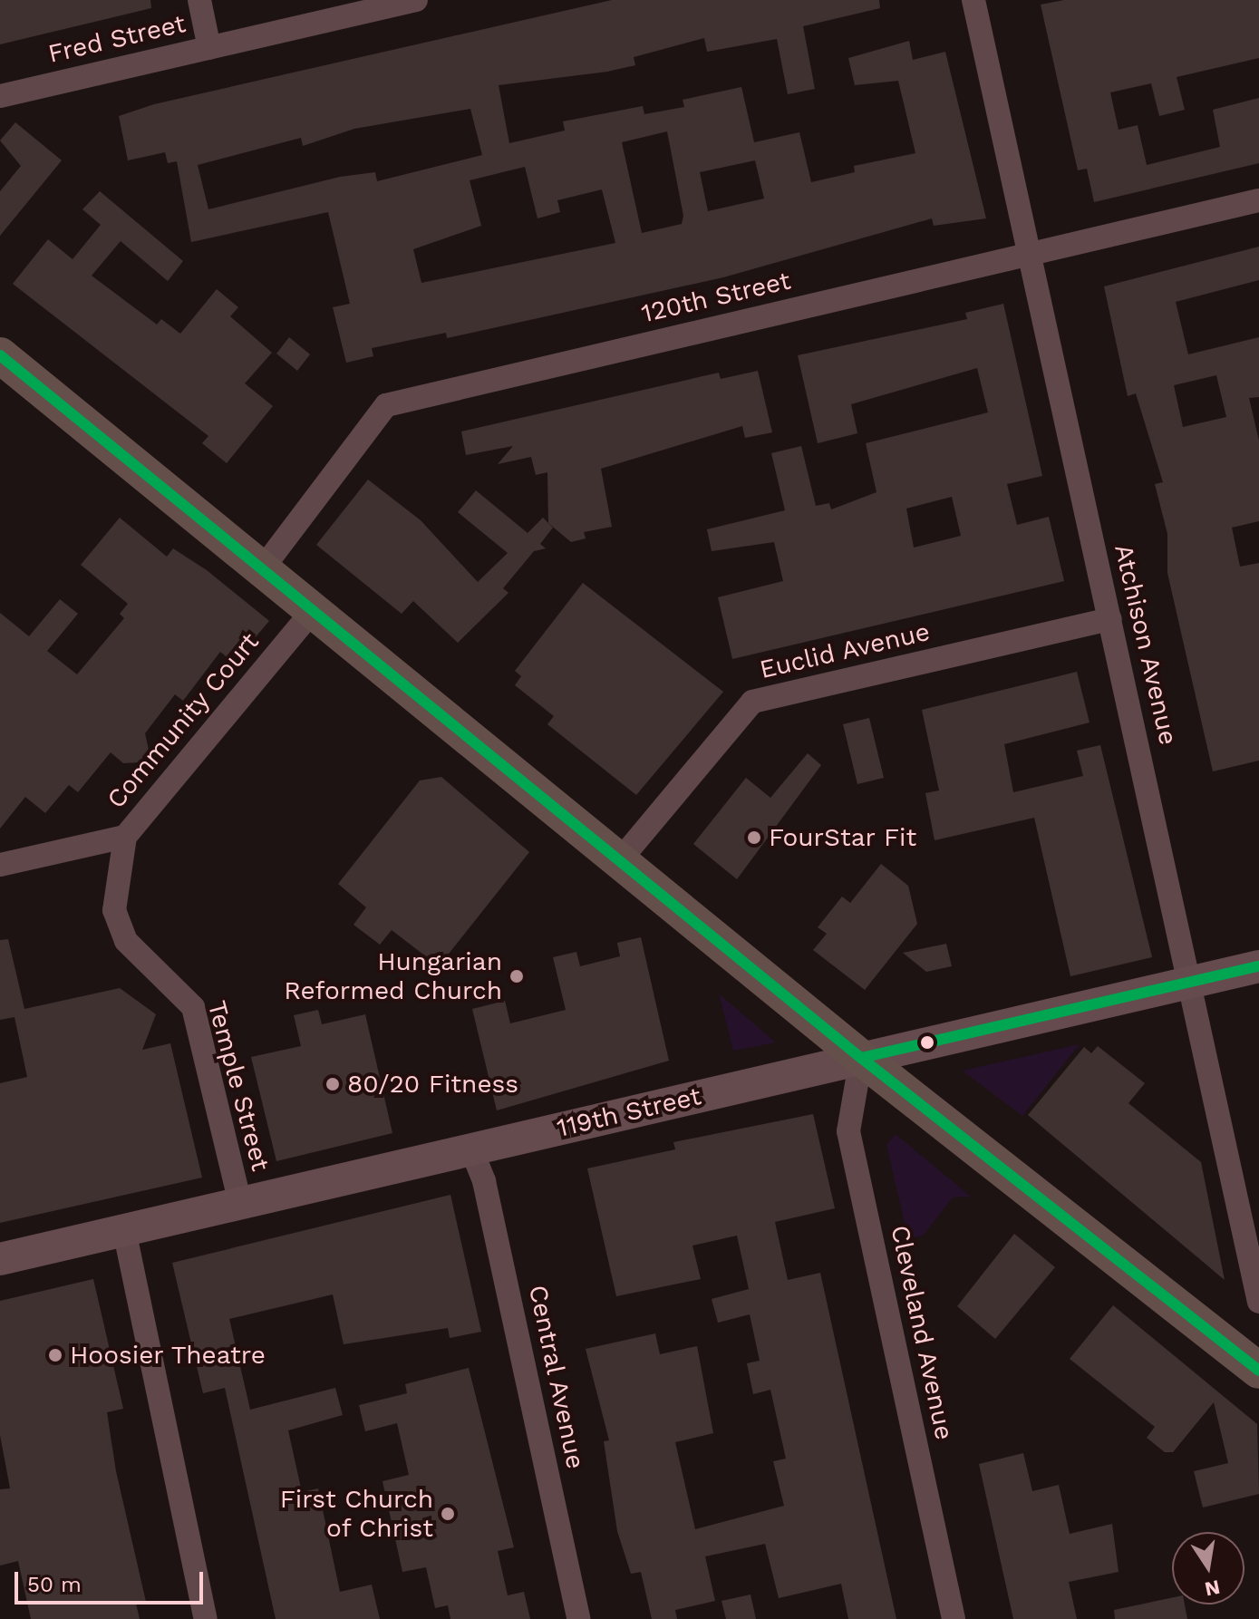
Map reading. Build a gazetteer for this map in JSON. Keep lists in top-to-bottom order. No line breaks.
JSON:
{"streets":{"street":["Fred Street","120th Street","Atchison Avenue","Euclid Avenue","Community Court","Temple Street","119th Street","Cleveland Avenue","Central Avenue"]},"crossings":[["120th Street","Atchison Avenue"],["Atchison Avenue","Euclid Avenue"],["Atchison Avenue","119th Street"],["Community Court","Temple Street"],["Temple Street","119th Street"],["119th Street","Cleveland Avenue"],["119th Street","Central Avenue"]],"places":["FourStar Fit","Hungarian Reformed Church","80/20 Fitness","Hoosier Theatre","First Church of Christ"],"scale_bar":"50 m","north":"bottom"}
